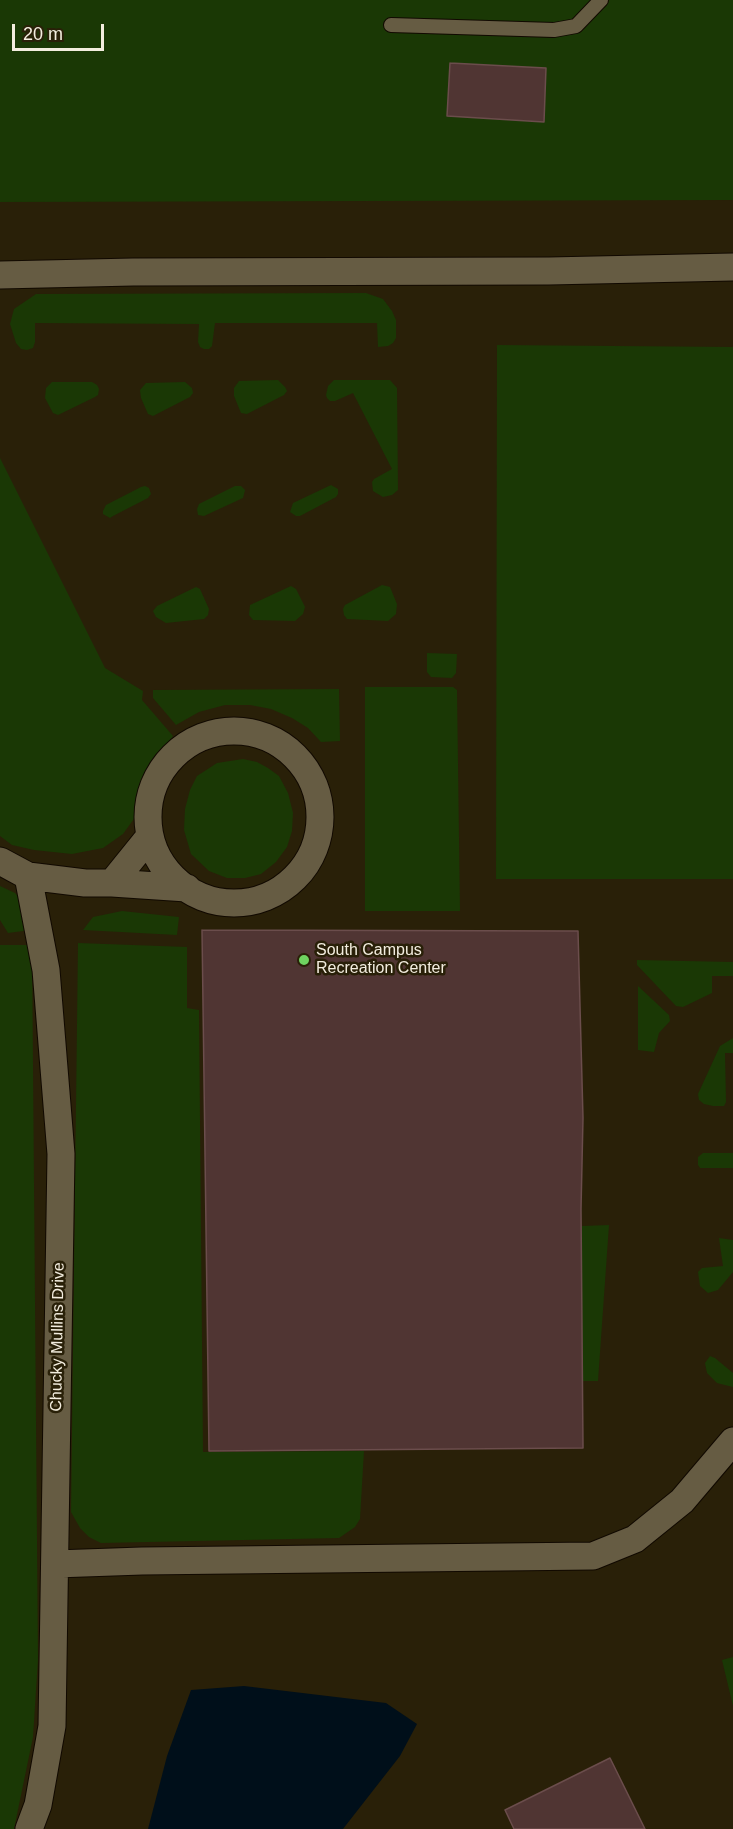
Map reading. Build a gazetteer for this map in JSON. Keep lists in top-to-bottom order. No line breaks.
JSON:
{"streets":{"street":["Chucky Mullins Drive"]},"places":["South Campus Recreation Center"],"scale_bar":"20 m"}
